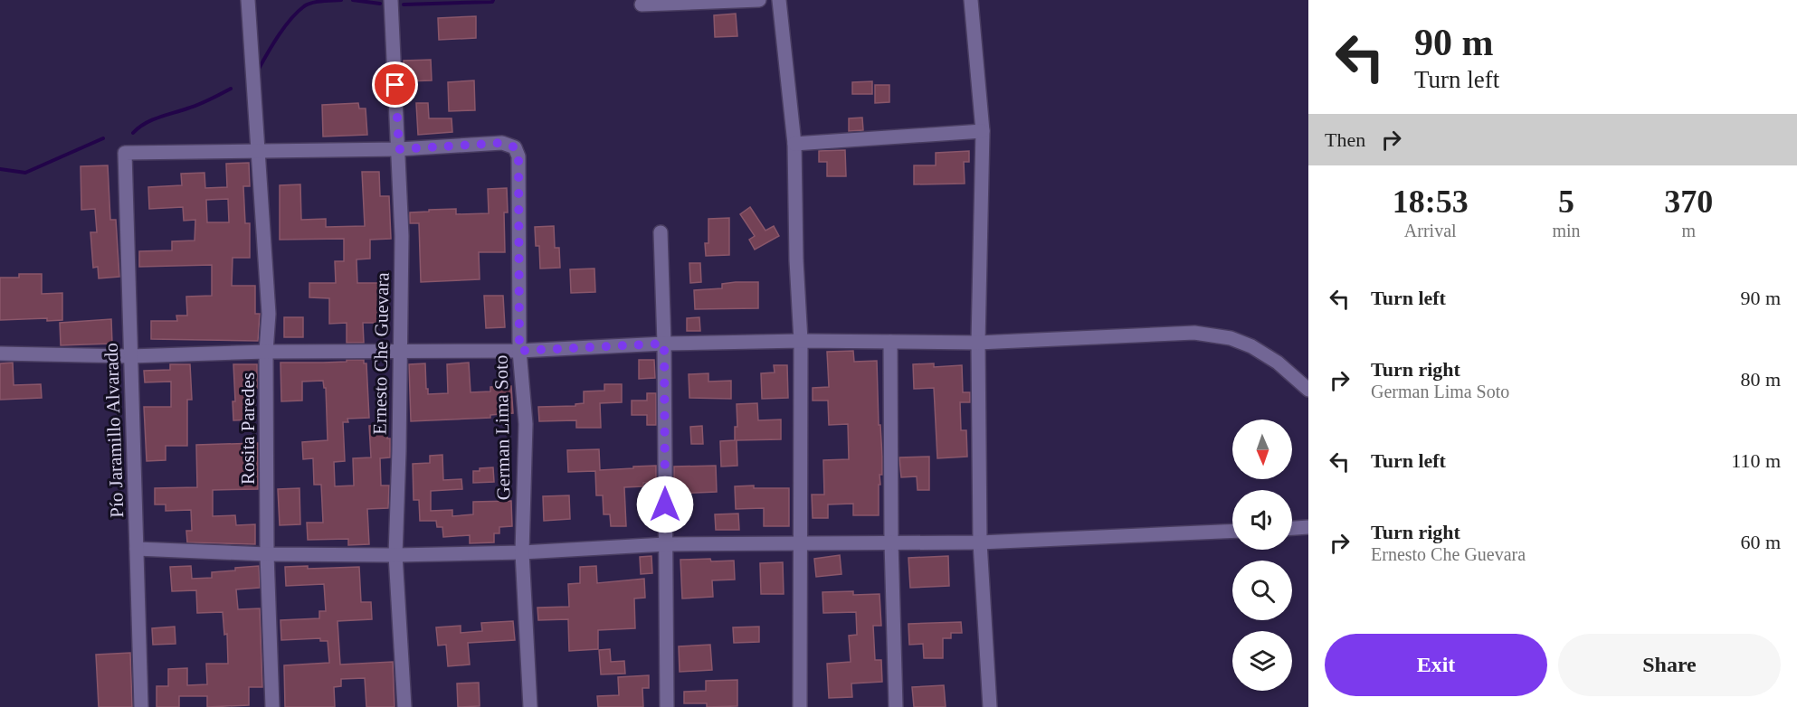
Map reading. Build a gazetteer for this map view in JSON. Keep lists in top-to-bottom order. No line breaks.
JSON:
{"streets":{"street":["Ernesto Che Guevara","German Lima Soto","Rosita Paredes","Pío Jaramillo Alvarado"]},"crossings":[["Ernesto Che Guevara","German Lima Soto"],["Rosita Paredes","Pío Jaramillo Alvarado"]],"north":"bottom","page":{"turn":["90 m","Turn left"],"then":"Then","eta":["18:53","Arrival","5","min","370","m"],"list":[{"name":"Turn left","value":"90 m"},{"name":"Turn right","note":"German Lima Soto","value":"80 m"},{"name":"Turn left","value":"110 m"},{"name":"Turn right","note":"Ernesto Che Guevara","value":"60 m"}],"buttons":["Exit","Share"]}}
